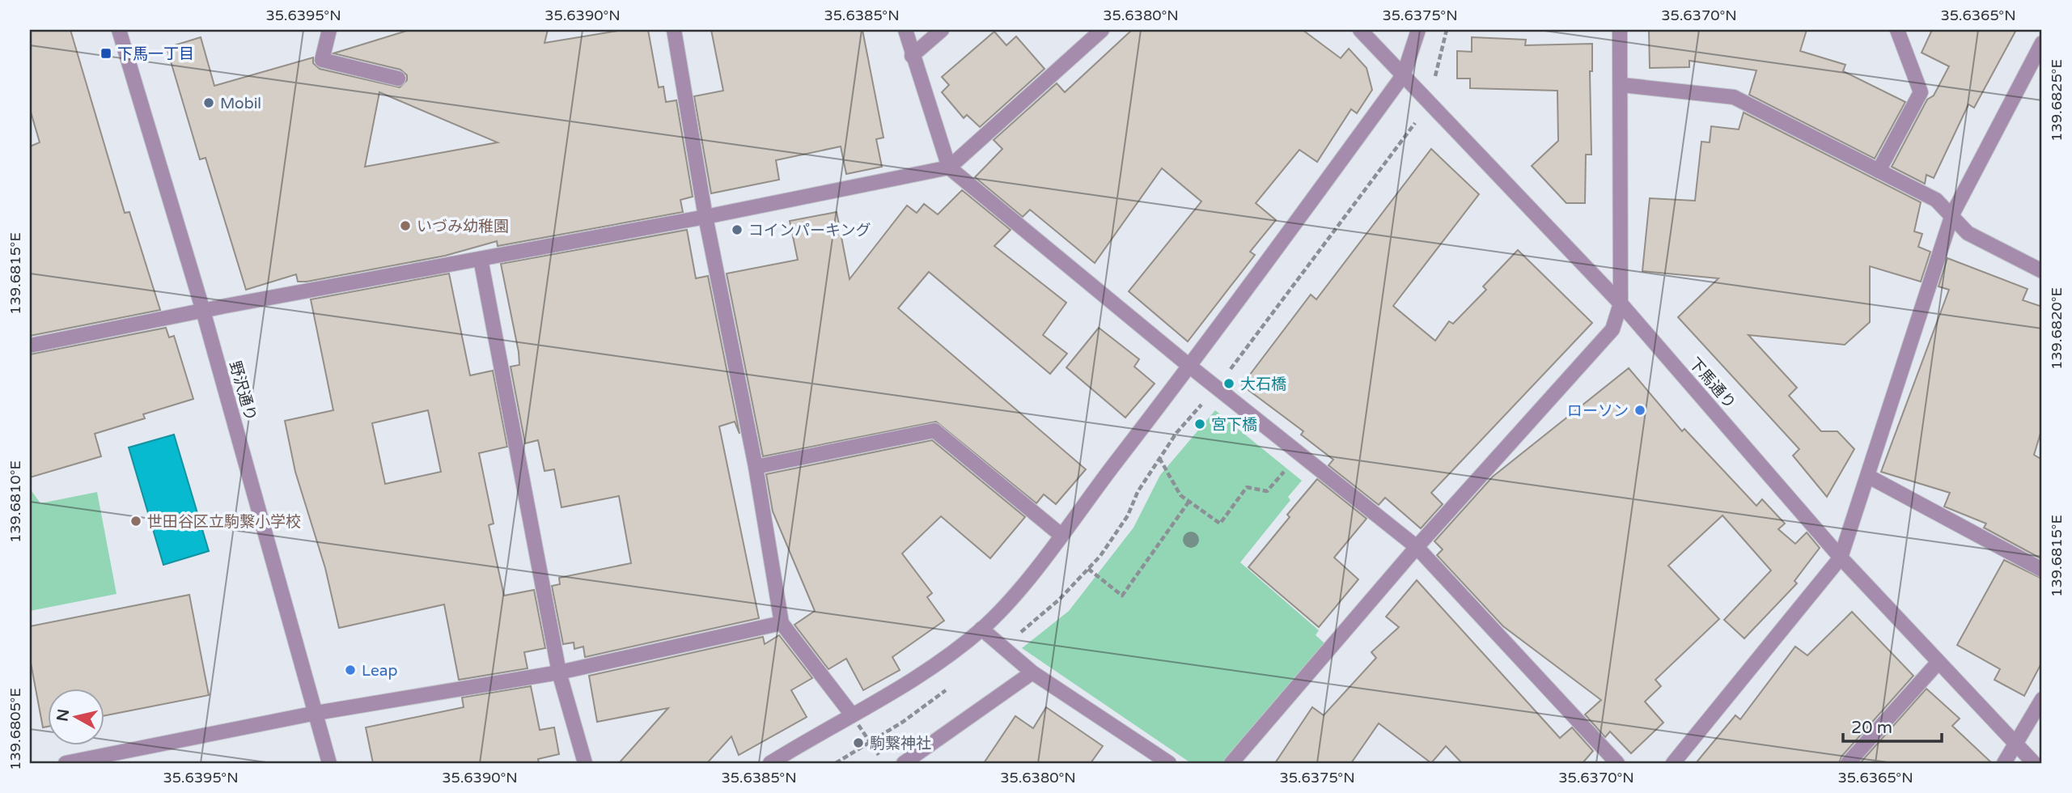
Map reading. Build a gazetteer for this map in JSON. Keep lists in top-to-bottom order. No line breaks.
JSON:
{"streets":{"street":["下馬通り","野沢通り"]},"places":{"transit":["下馬一丁目"],"other":["Mobil","いづみ幼稚園","コインパーキング","大石橋","ローソン","宮下橋","世田谷区立駒繋小学校","Leap","駒繋神社"]},"scale_bar":"20 m","north":"left","coordinates":["35.6395°N","35.6390°N","35.6385°N","35.6380°N","35.6375°N","35.6370°N","35.6365°N","139.6825°E","139.6815°E","139.6820°E","139.6810°E","139.6805°E"]}
